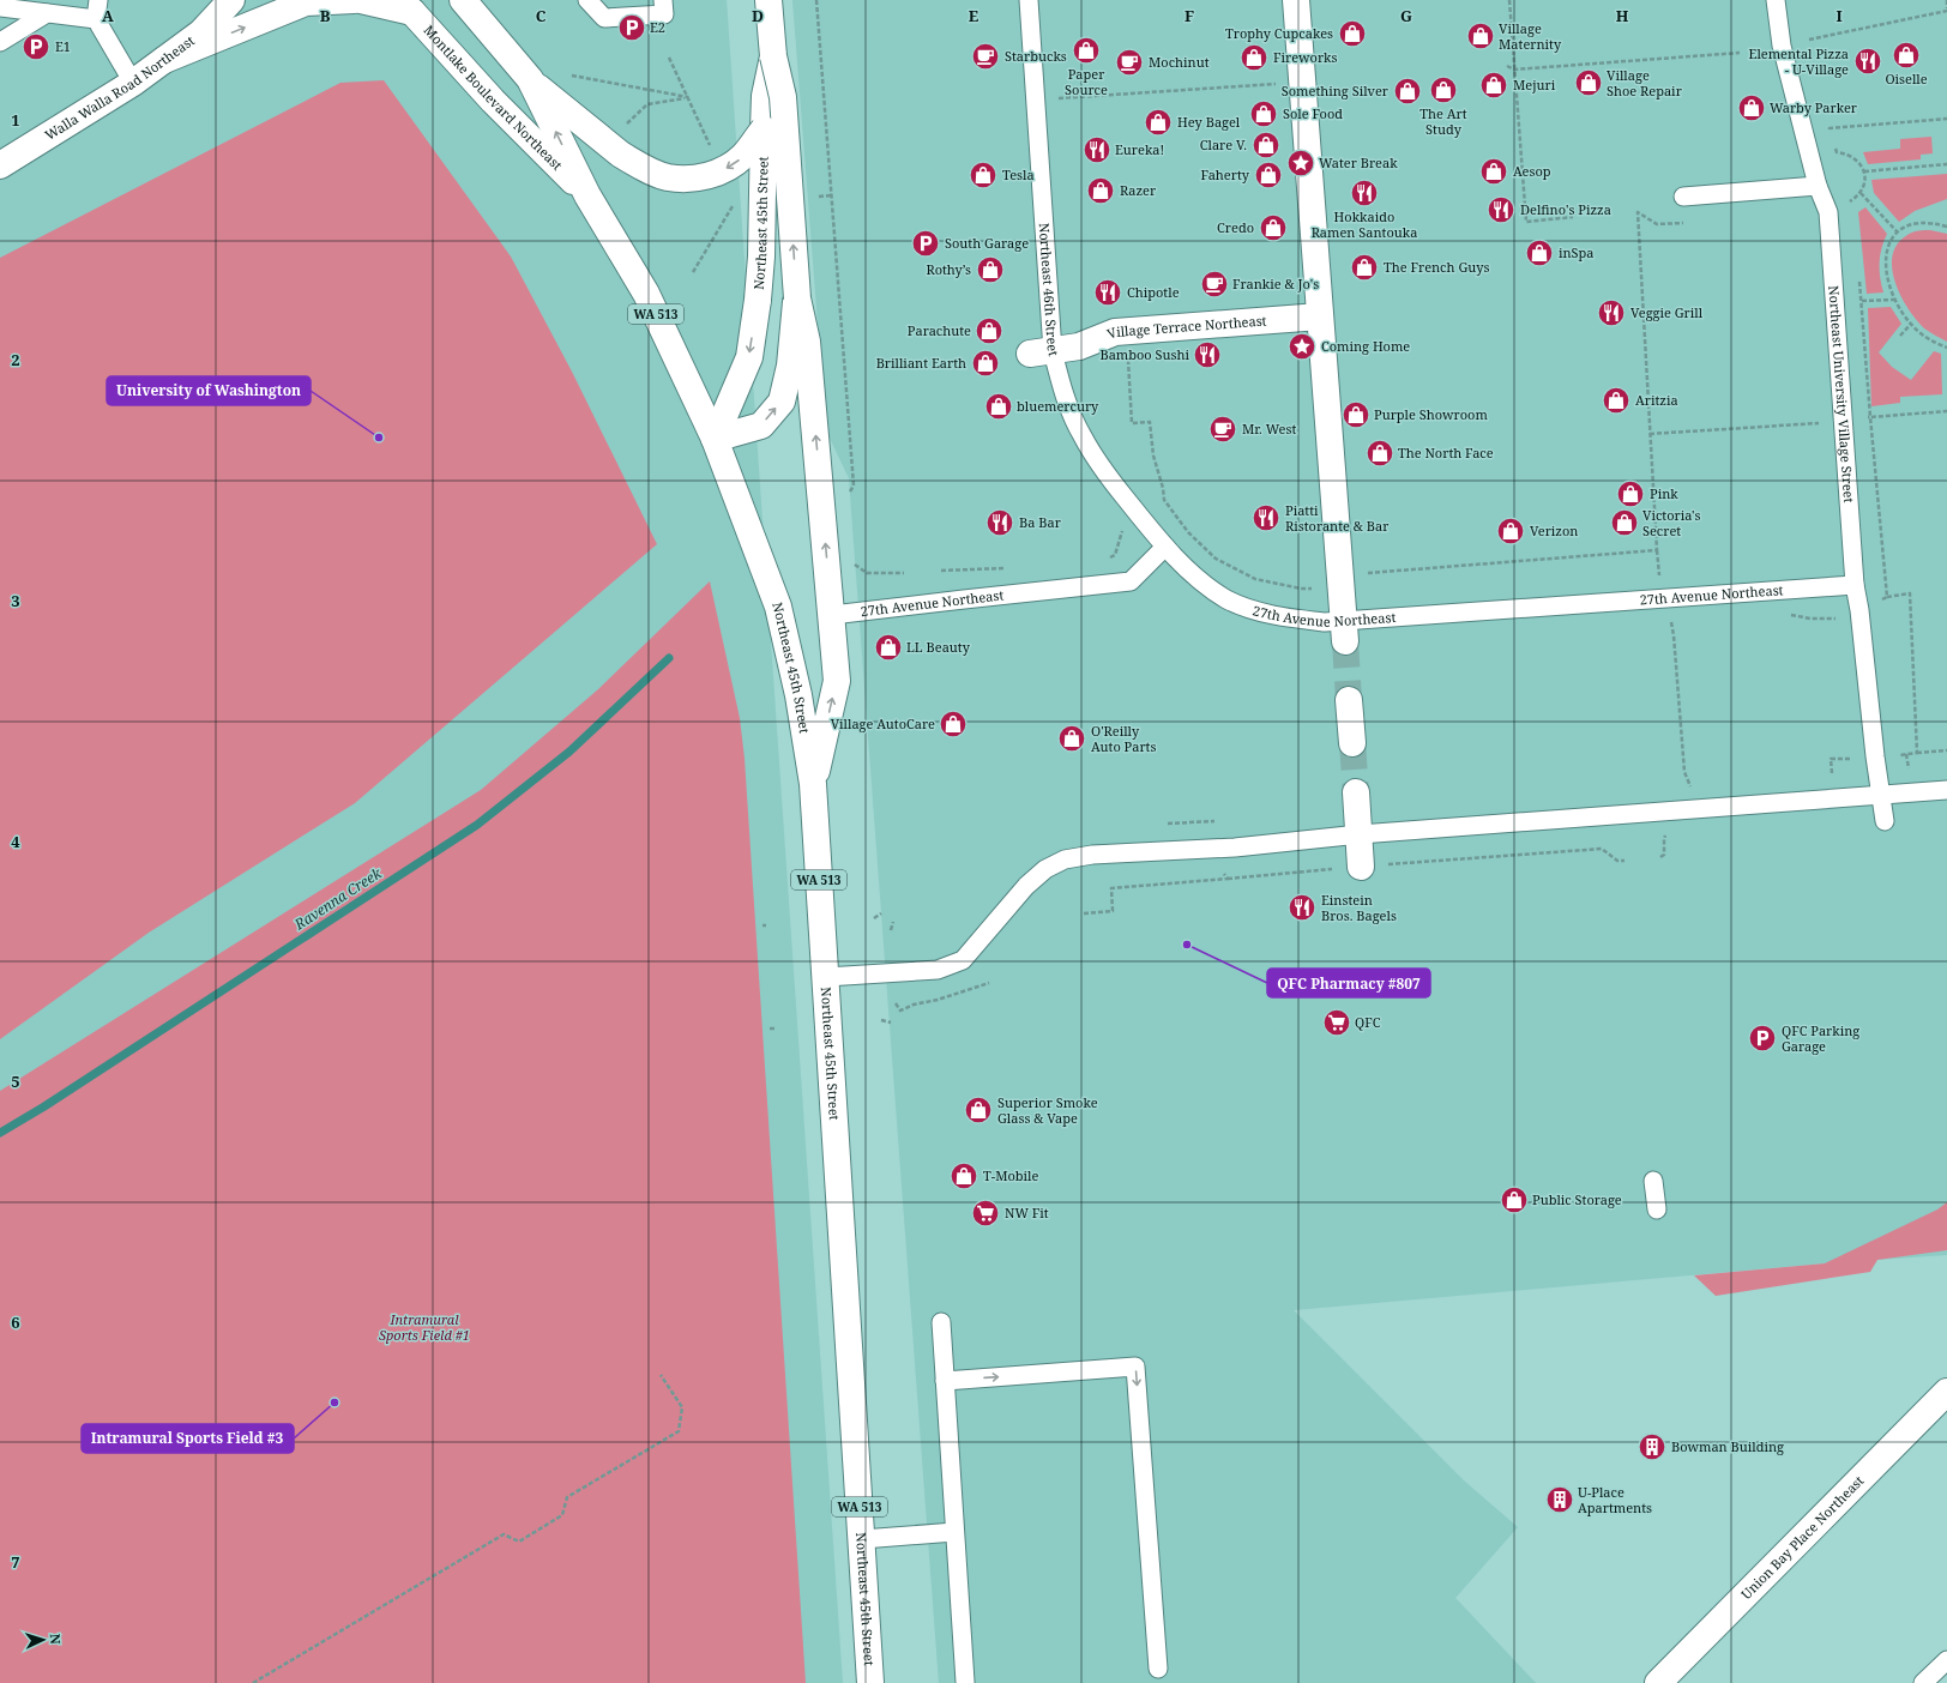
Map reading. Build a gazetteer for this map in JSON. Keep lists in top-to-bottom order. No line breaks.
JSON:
{"streets":{"main road":["Walla Walla Road Northeast","Montlake Boulevard Northeast","Northeast 45th Street","WA 513","Village Terrace Northeast","Union Bay Place Northeast"],"lane":["Northeast 46th Street","Northeast University Village Street","27th Avenue Northeast"]},"crossings":[["Montlake Boulevard Northeast","Northeast 45th Street"],["Northeast 46th Street","Village Terrace Northeast"],["Northeast 46th Street","27th Avenue Northeast"],["Northeast University Village Street","27th Avenue Northeast"]],"water":["Ravenna Creek"],"parks":["Intramural Sports Field #1"],"places":{"parking":["E2","E1","South Garage","QFC Parking Garage"],"shop":["Trophy Cupcakes","Village Maternity","Paper Source","Oiselle","Fireworks","Village Shoe Repair","Mejuri","The Art Study","Something Silver","Warby Parker","Sole Food","Hey Bagel","Clare V.","Aesop","Tesla","Faherty","Razer","Credo","inSpa","The French Guys","Rothy’s","Parachute","Brilliant Earth","Aritzia","bluemercury","Purple Showroom","The North Face","Pink","Victoria's Secret","Verizon","LL Beauty","Village AutoCare","O'Reilly Auto Parts","Superior Smoke Glass & Vape","T-Mobile","Public Storage"],"cafe":["Starbucks","Mochinut","Frankie & Jo's","Mr. West"],"restaurant":["Elemental Pizza - U-Village","Eureka!","Hokkaido Ramen Santouka","Delfino's Pizza","Chipotle","Veggie Grill","Bamboo Sushi","Piatti Ristorante & Bar","Ba Bar","Einstein Bros. Bagels"],"place":["Water Break","Coming Home"],"other":["University of Washington","QFC Pharmacy #807","Intramural Sports Field #3"],"supermarket":["QFC","NW Fit"],"building":["Bowman Building","U-Place Apartments"]},"north":"right","grid":{"columns":["A","B","C","D","E","F","G","H","I"],"rows":["1","2","3","4","5","6","7"]}}
